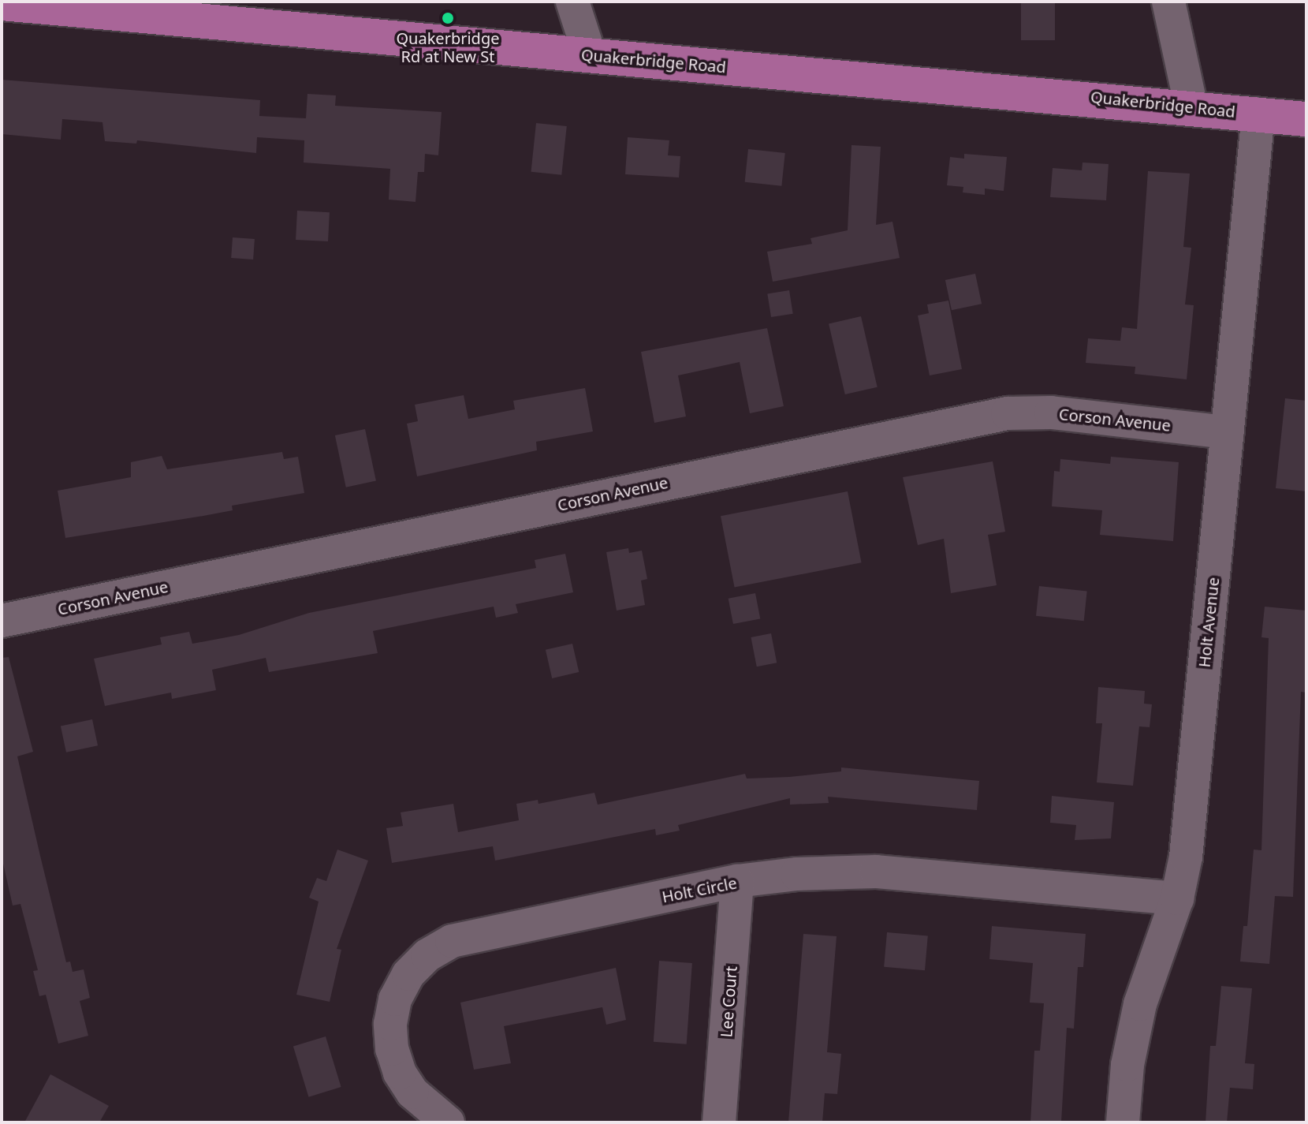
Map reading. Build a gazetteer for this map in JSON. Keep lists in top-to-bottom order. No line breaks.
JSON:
{"streets":{"main road":["Quakerbridge Road"],"street":["Corson Avenue","Holt Avenue","Holt Circle","Lee Court"]},"crossings":[["Quakerbridge Road","Holt Avenue"],["Corson Avenue","Holt Avenue"],["Holt Avenue","Holt Circle"],["Holt Circle","Lee Court"]],"places":["Quakerbridge Rd at New St"]}
